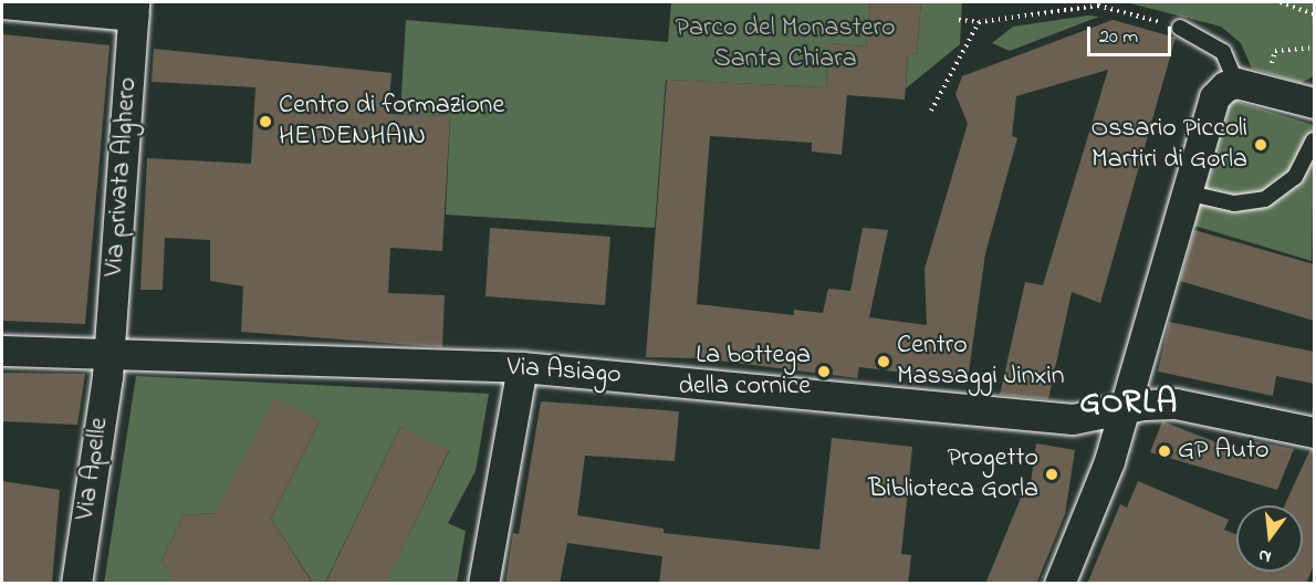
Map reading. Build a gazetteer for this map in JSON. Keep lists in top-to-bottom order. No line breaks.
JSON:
{"streets":{"street":["Via privata Alghero","Via Asiago","Via Apelle"]},"crossings":[["Via privata Alghero","Via Asiago"],["Via privata Alghero","Via Apelle"],["Via Asiago","Via Apelle"]],"districts":["GORLA"],"parks":["Parco del Monastero Santa Chiara"],"places":["Centro di formazione HEIDENHAIN","Ossario Piccoli Martiri di Gorla","Centro Massaggi Jinxin","La bottega della cornice","GP Auto","Progetto Biblioteca Gorla"],"scale_bar":"20 m","north":"bottom"}
